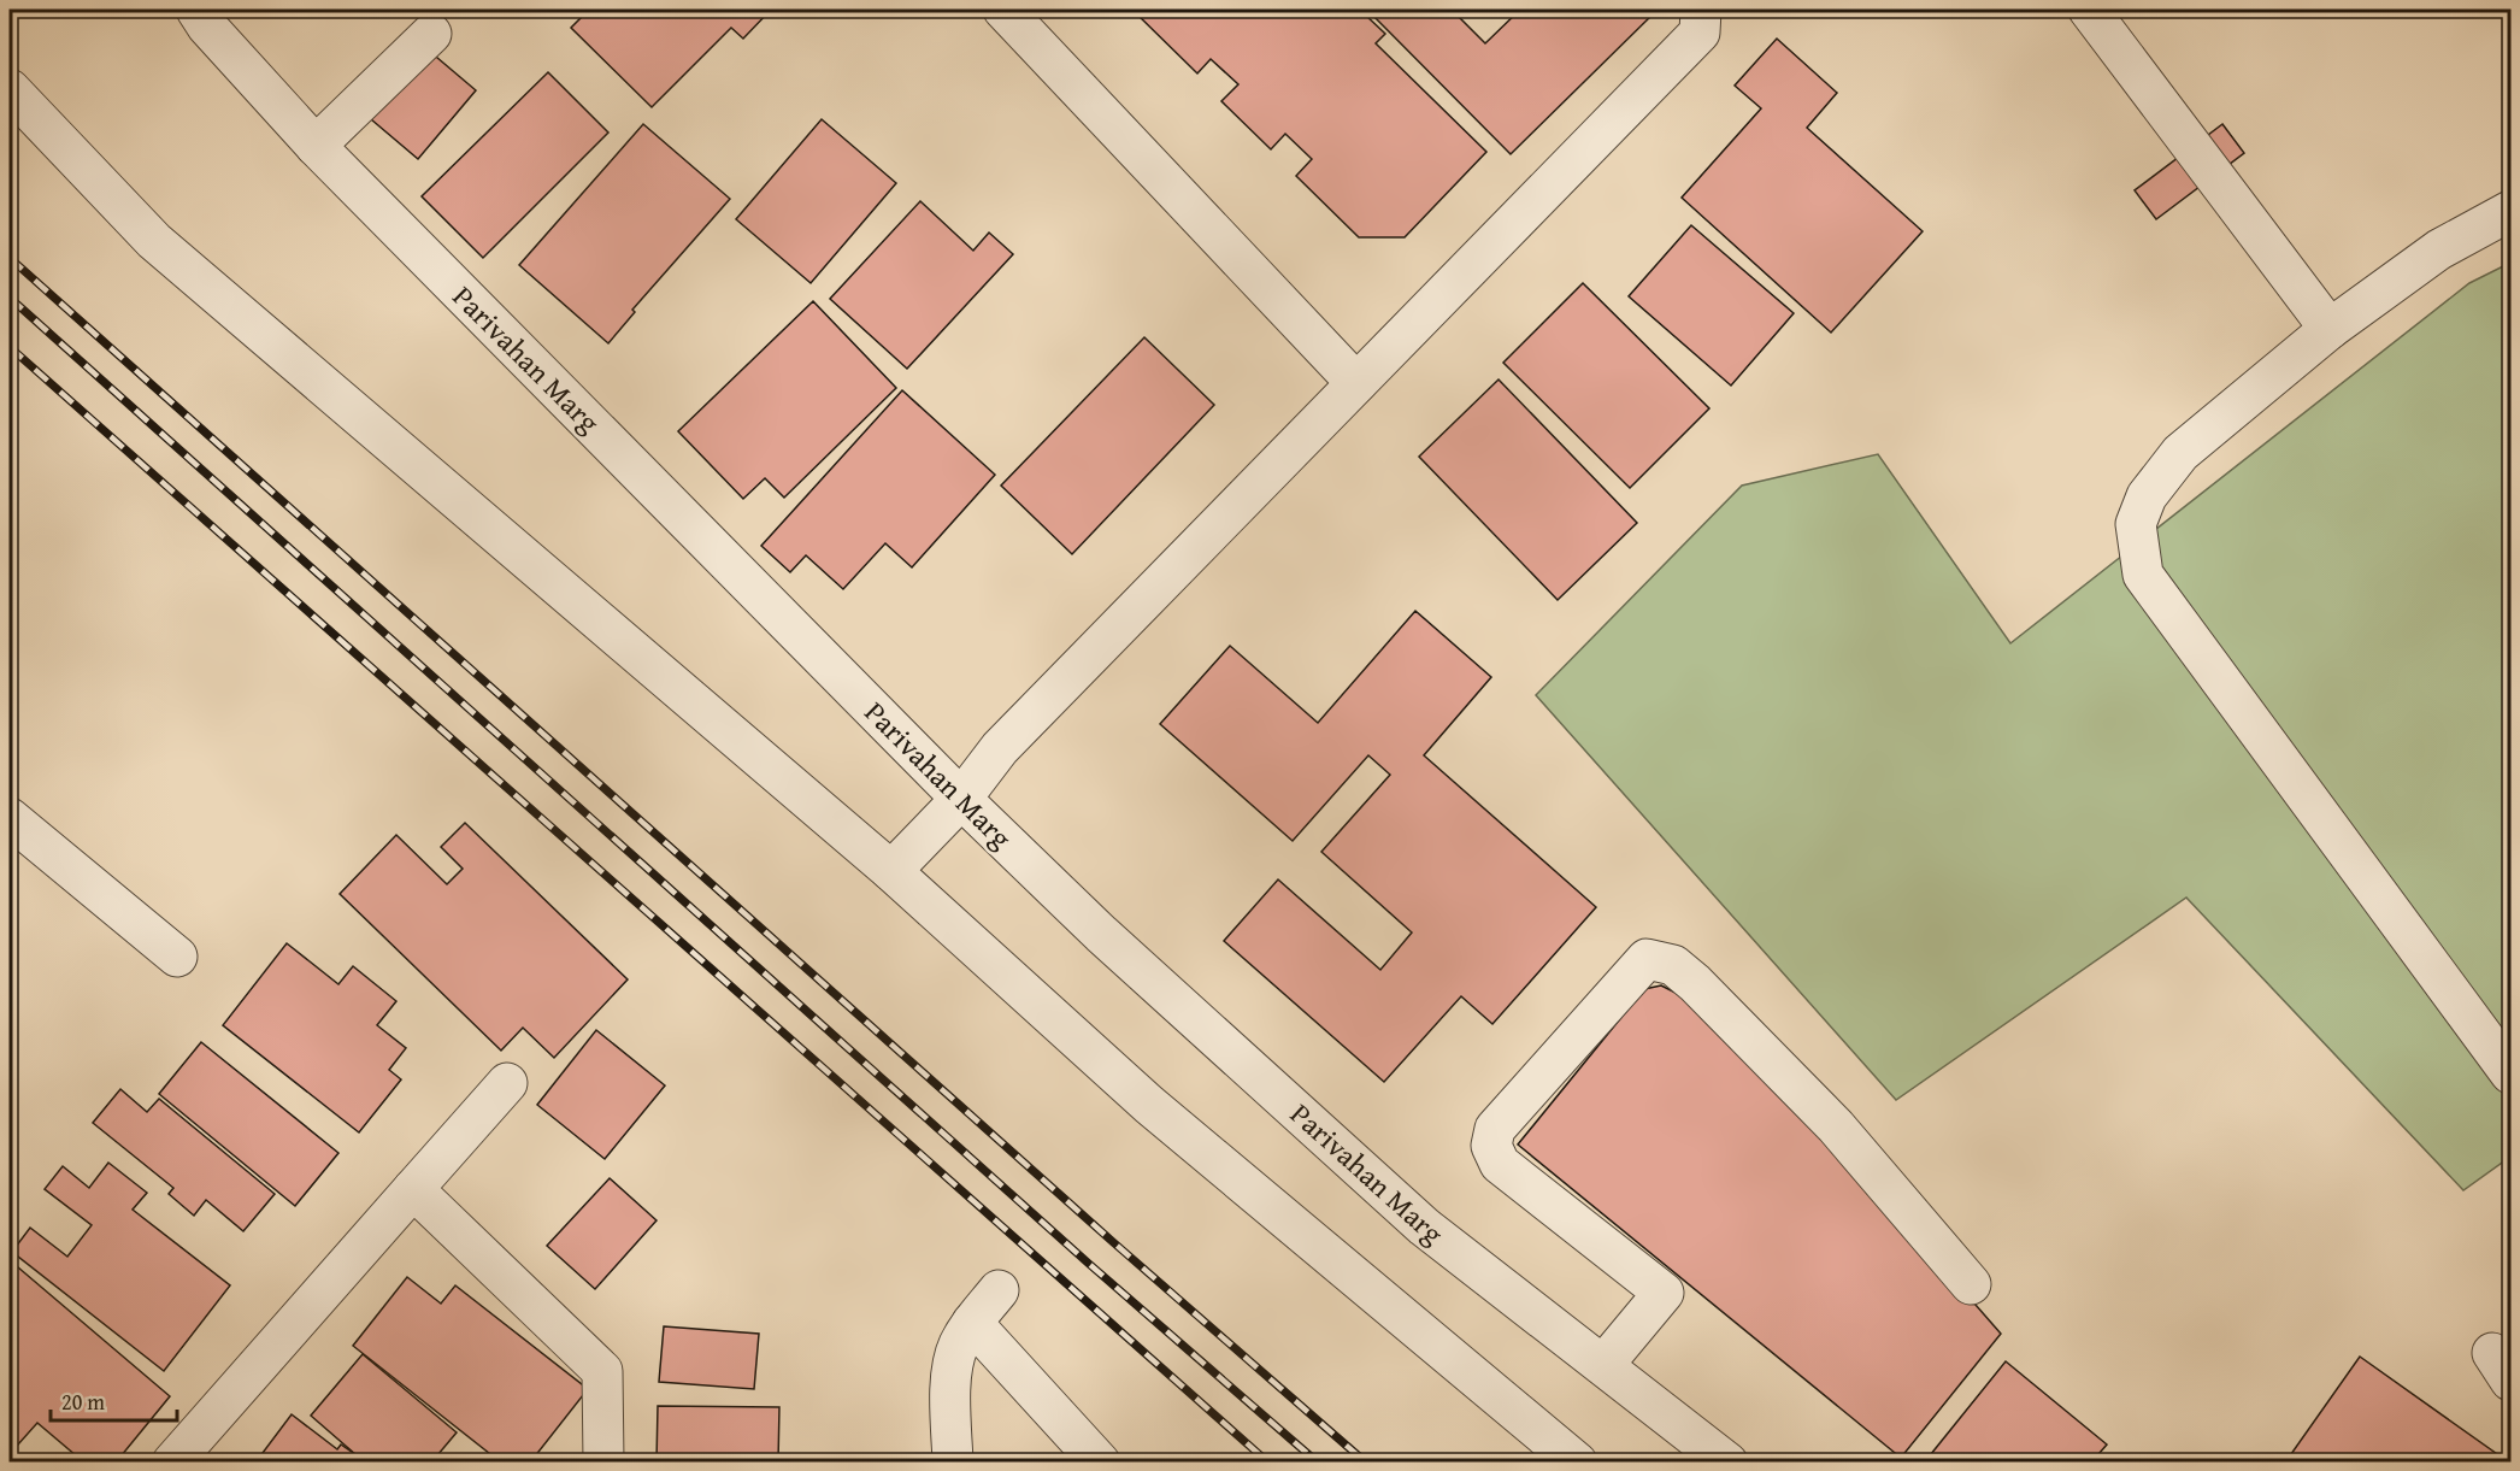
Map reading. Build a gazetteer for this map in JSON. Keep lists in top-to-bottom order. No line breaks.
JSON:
{"streets":{"street":["Parivahan Marg"]},"scale_bar":"20 m"}
